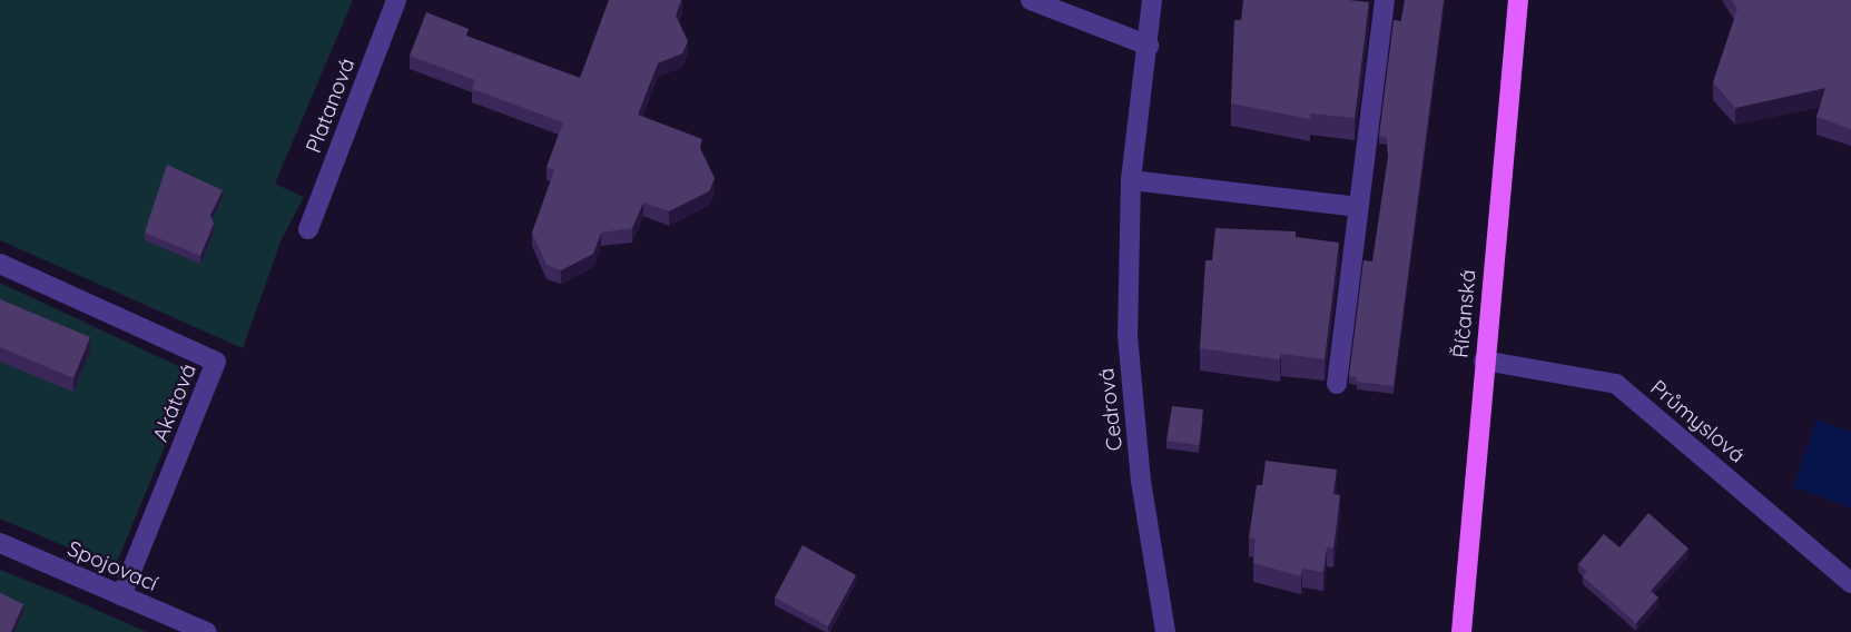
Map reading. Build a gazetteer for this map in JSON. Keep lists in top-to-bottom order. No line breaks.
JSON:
{"streets":{"main road":["Říčanská"],"street":["Platanová","Akátová","Cedrová","Průmyslová","Spojovací"]},"crossings":[["Říčanská","Průmyslová"],["Akátová","Spojovací"]]}
